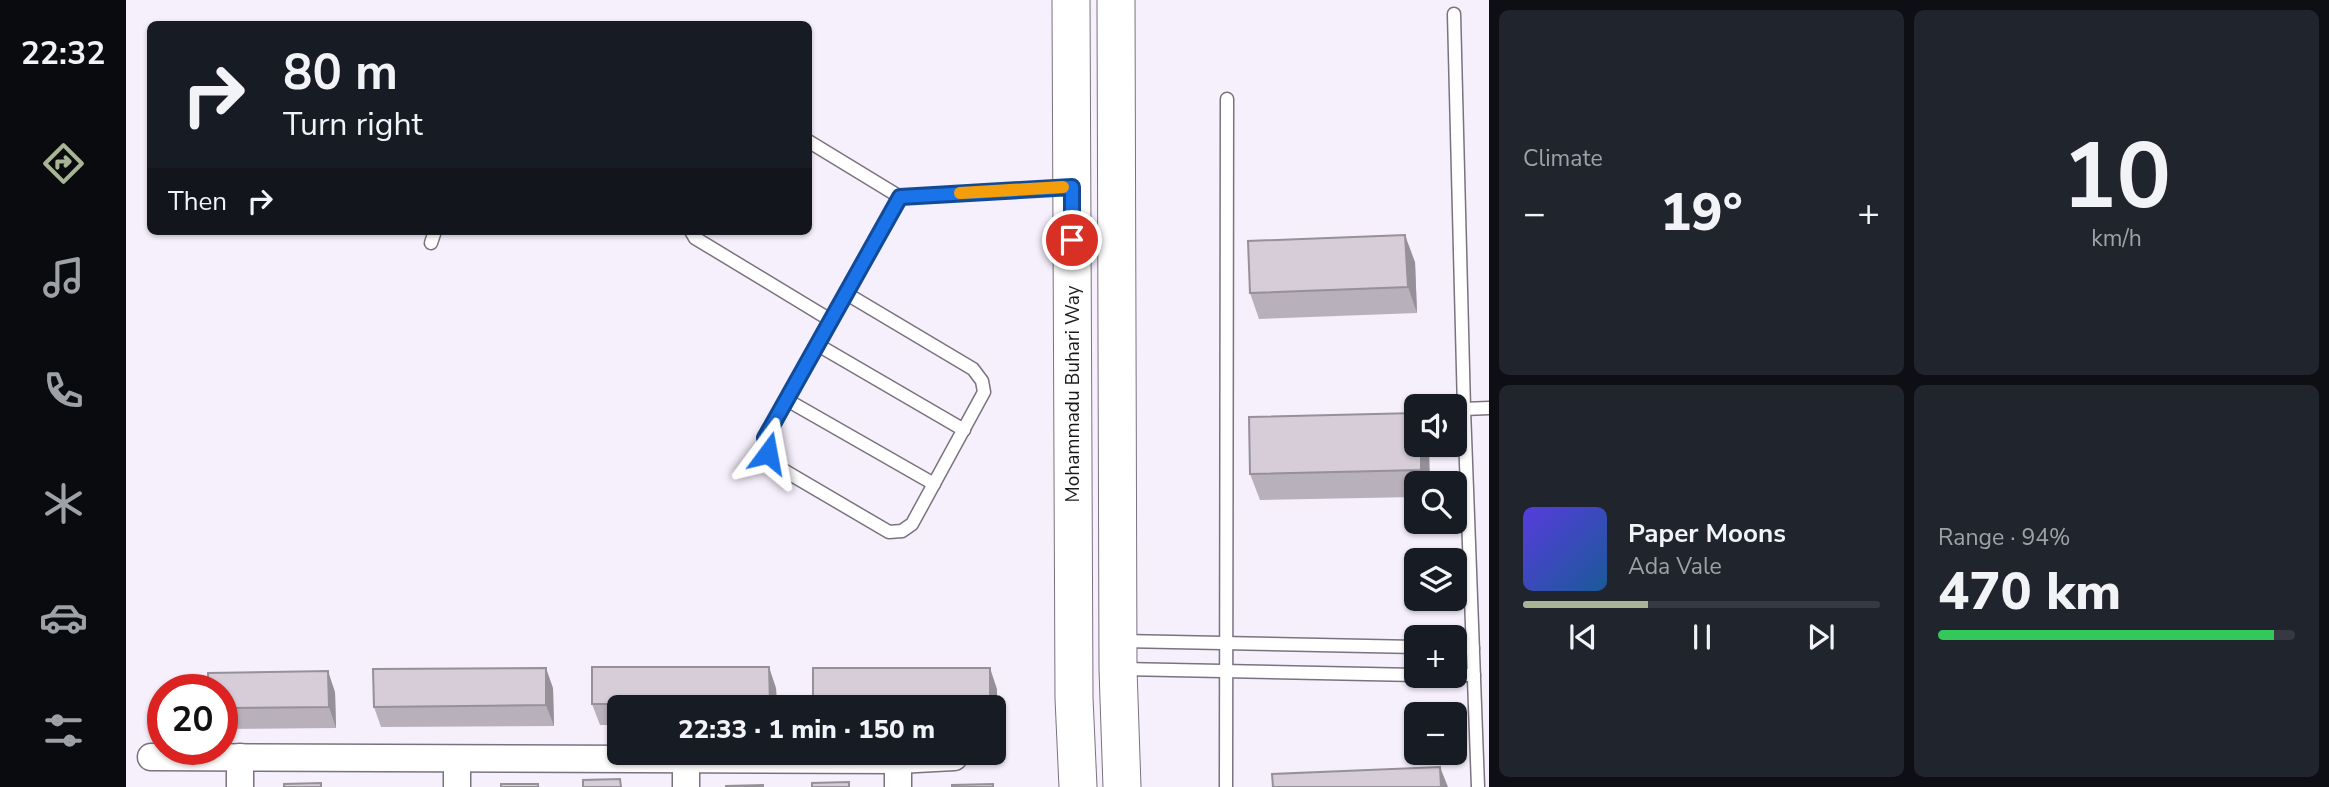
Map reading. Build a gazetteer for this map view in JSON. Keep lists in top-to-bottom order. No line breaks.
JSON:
{"streets":{"main road":["Mohammadu Buhari Way"]},"page":{"tabs":"22:32","tile":["Climate",["10","km/h"],["Range · 94%","470 km"]],"turn":["80 m","Turn right"],"then":"Then","heat":["−","19°","+"],"map_buttons":["+","−"],"song":["Paper Moons","Ada Vale"],"limit":"20","trip":"22:33 · 1 min · 150 m"}}
